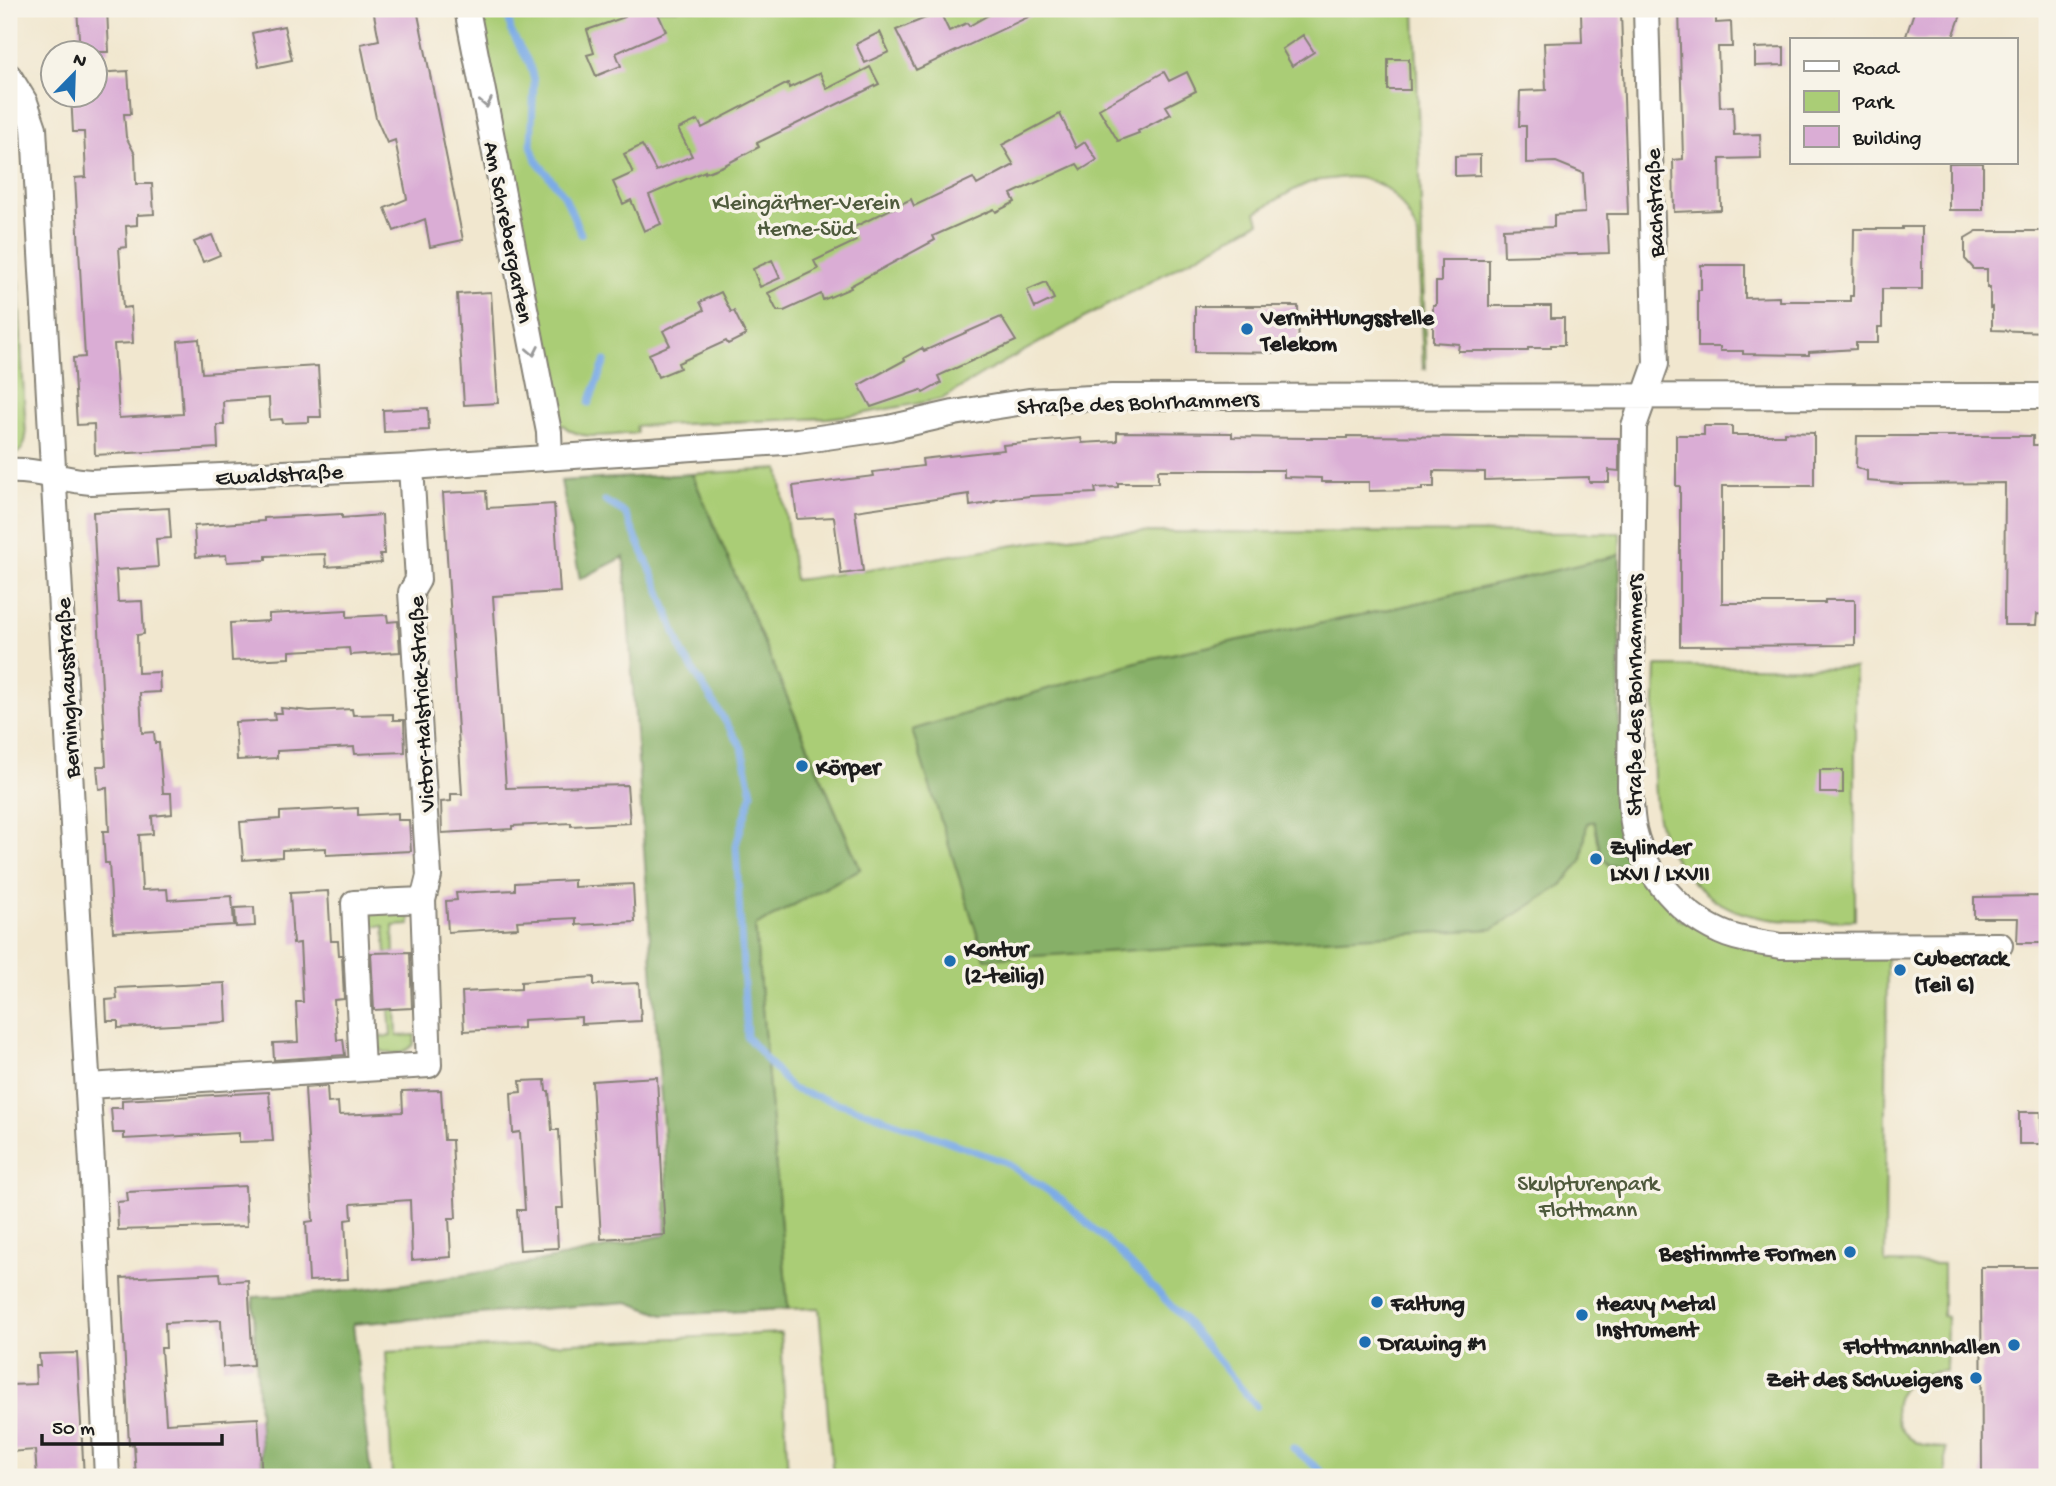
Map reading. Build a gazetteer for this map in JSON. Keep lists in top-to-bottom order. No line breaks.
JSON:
{"streets":{"street":["Bachstraße","Am Schrebergarten","Straße des Bohrhammers","Ewaldstraße","Berninghausstraße","Victor-Halstrick-Straße"]},"crossings":[["Bachstraße","Straße des Bohrhammers"],["Am Schrebergarten","Straße des Bohrhammers"],["Am Schrebergarten","Ewaldstraße"],["Straße des Bohrhammers","Ewaldstraße"],["Ewaldstraße","Berninghausstraße"],["Ewaldstraße","Victor-Halstrick-Straße"],["Berninghausstraße","Victor-Halstrick-Straße"]],"one_way":["Am Schrebergarten"],"parks":["Kleingärtner-Verein Herne-Süd","Skulpturenpark Flottmann"],"places":["Vermittlungsstelle Telekom","Körper","Zylinder LXVI / LXVII","Kontur (2-teilig)","Cubecrack (Teil 6)","Bestimmte Formen","Faltung","Heavy Metal Instrument","Drawing #1","Flottmannhallen","Zeit des Schweigens"],"legend":["Road","Park","Building"],"scale_bar":"50 m","north":"top right"}
